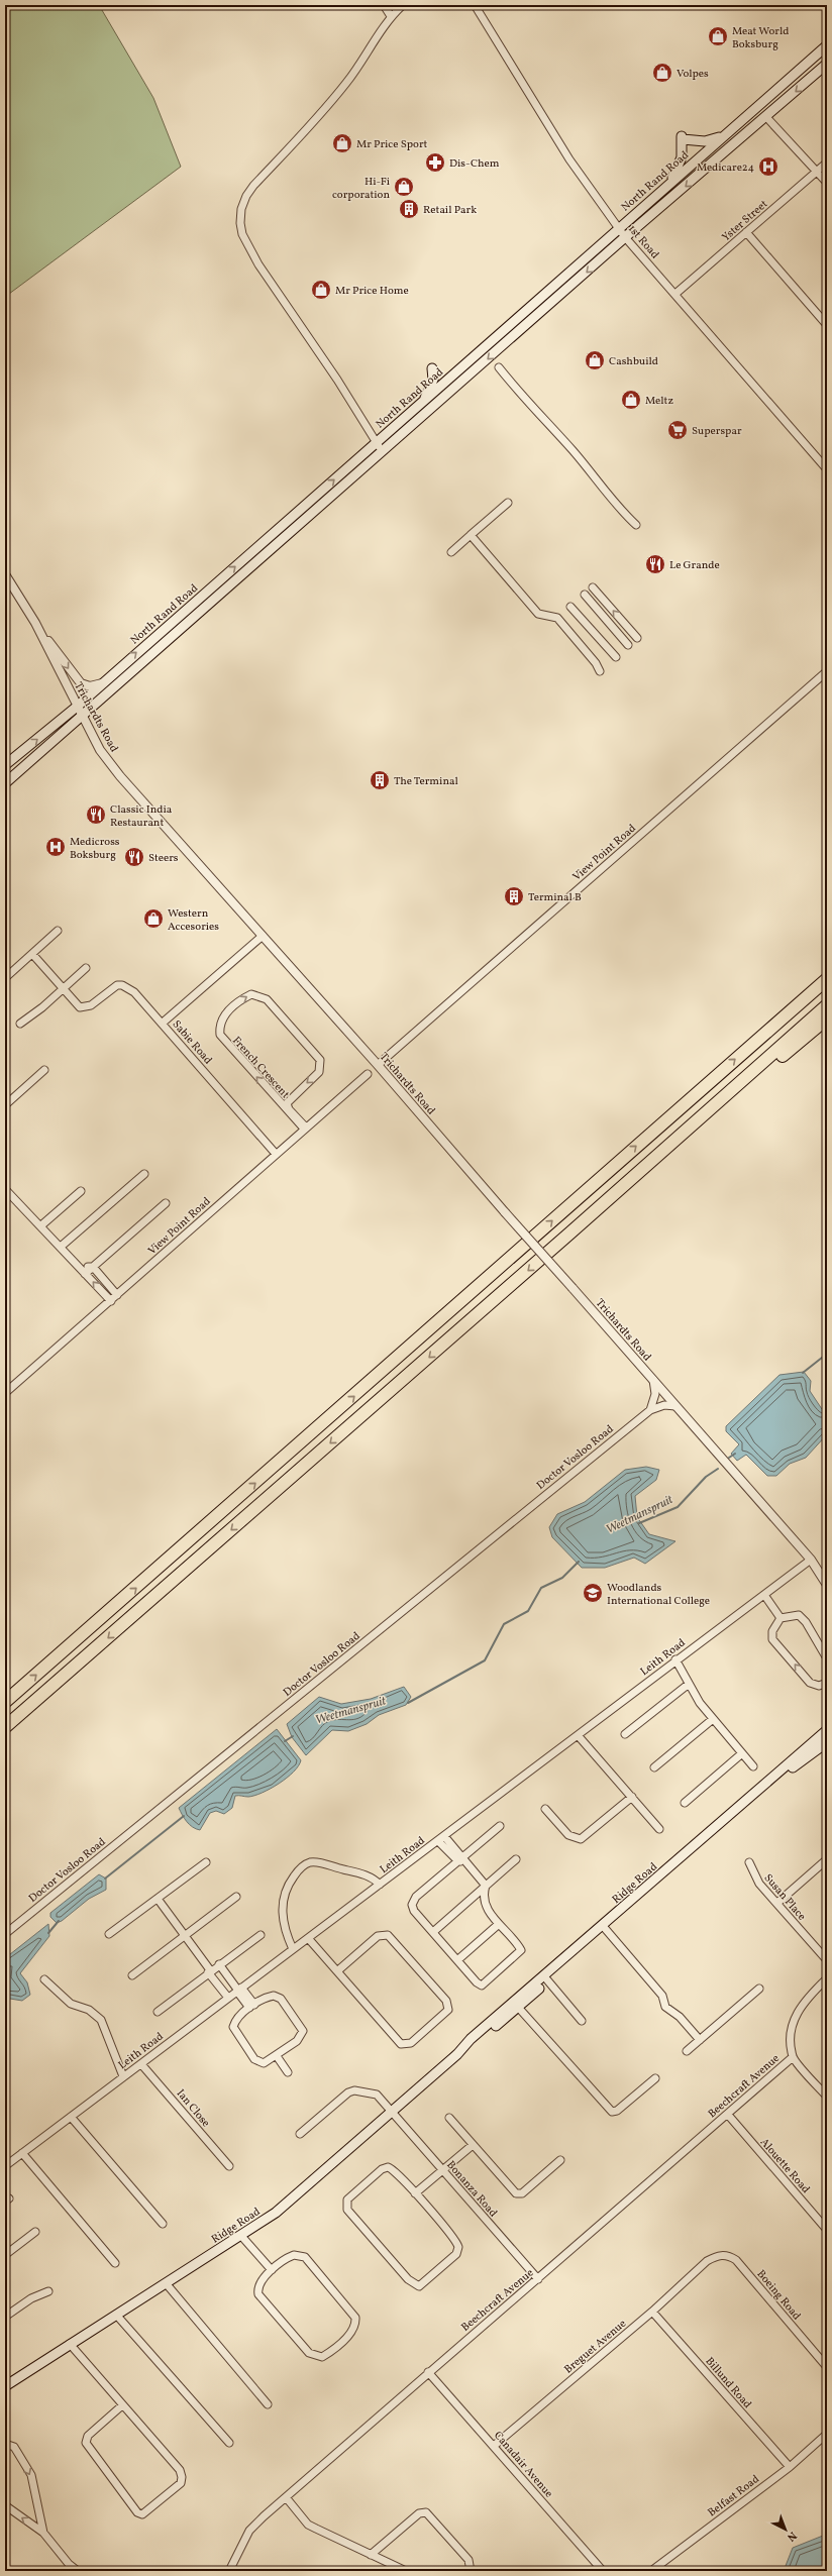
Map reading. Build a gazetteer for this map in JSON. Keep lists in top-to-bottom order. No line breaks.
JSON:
{"streets":{"main road":["North Rand Road","Ridge Road"],"street":["Yster Street","1st Road","Trichardts Road","View Point Road","Sabie Road","French Crescent","Doctor Vosloo Road","Leith Road","Susan Place","Beechcraft Avenue","Ian Close","Alouette Road","Bonanza Road","Boeing Road","Breguet Avenue","Billund Road","Canadair Avenue","Belfast Road"]},"crossings":[["North Rand Road","1st Road"],["North Rand Road","Trichardts Road"],["Yster Street","1st Road"],["Trichardts Road","View Point Road"],["Trichardts Road","Doctor Vosloo Road"],["Trichardts Road","Leith Road"],["View Point Road","Sabie Road"],["View Point Road","French Crescent"],["Leith Road","Ian Close"],["Ridge Road","Bonanza Road"],["Beechcraft Avenue","Alouette Road"],["Beechcraft Avenue","Bonanza Road"],["Beechcraft Avenue","Canadair Avenue"],["Boeing Road","Breguet Avenue"],["Breguet Avenue","Billund Road"],["Breguet Avenue","Canadair Avenue"],["Billund Road","Belfast Road"]],"water":["Weetmanspruit"],"places":{"shop":["Meat World Boksburg","Volpes","Mr Price Sport","Hi-Fi corporation","Mr Price Home","Cashbuild","Meltz","Western Accesories"],"pharmacy":["Dis-Chem"],"hospital":["Medicare24","Medicross Boksburg"],"building":["Retail Park","The Terminal","Terminal B"],"supermarket":["Superspar"],"restaurant":["Le Grande","Classic India Restaurant","Steers"],"school or university":["Woodlands International College"]},"north":"bottom right"}
